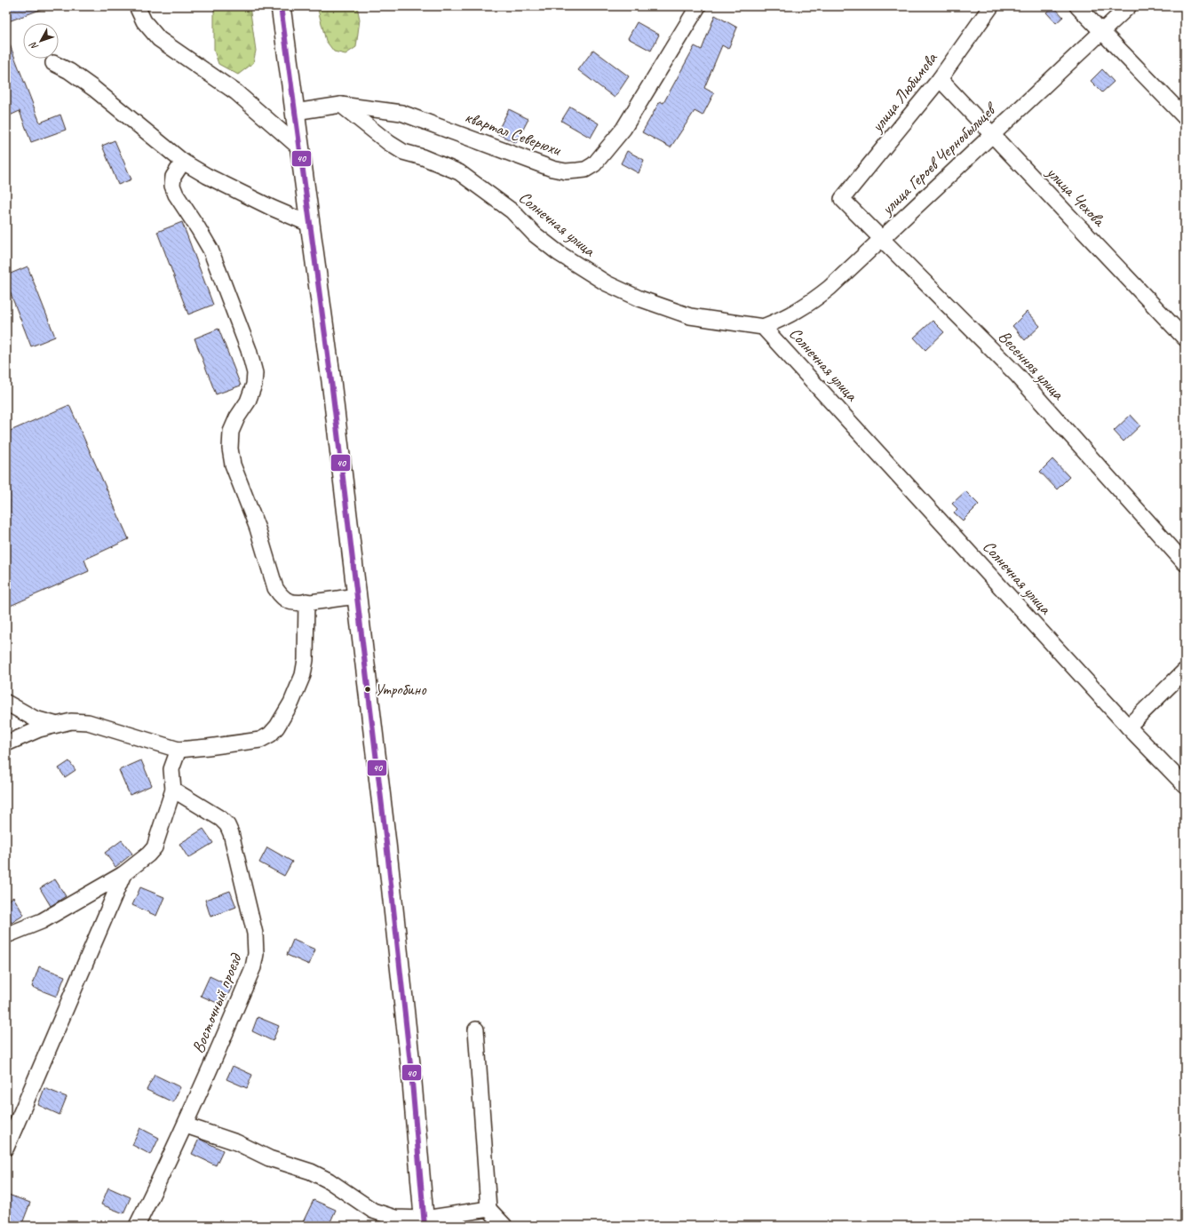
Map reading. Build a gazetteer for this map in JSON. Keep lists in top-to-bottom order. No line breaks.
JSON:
{"streets":{"street":["улица Любимова","квартал Северюхи","улица Героев Чернобыльцев","улица Чехова","Солнечная улица","Весенняя улица","Восточный проезд"]},"crossings":[["улица Любимова","улица Чехова"],["улица Любимова","Весенняя улица"],["квартал Северюхи","Солнечная улица"],["улица Героев Чернобыльцев","улица Чехова"],["улица Героев Чернобыльцев","Солнечная улица"],["улица Героев Чернобыльцев","Весенняя улица"]],"places":["Утробино"],"lines":["transit line 40"],"north":"bottom left"}
